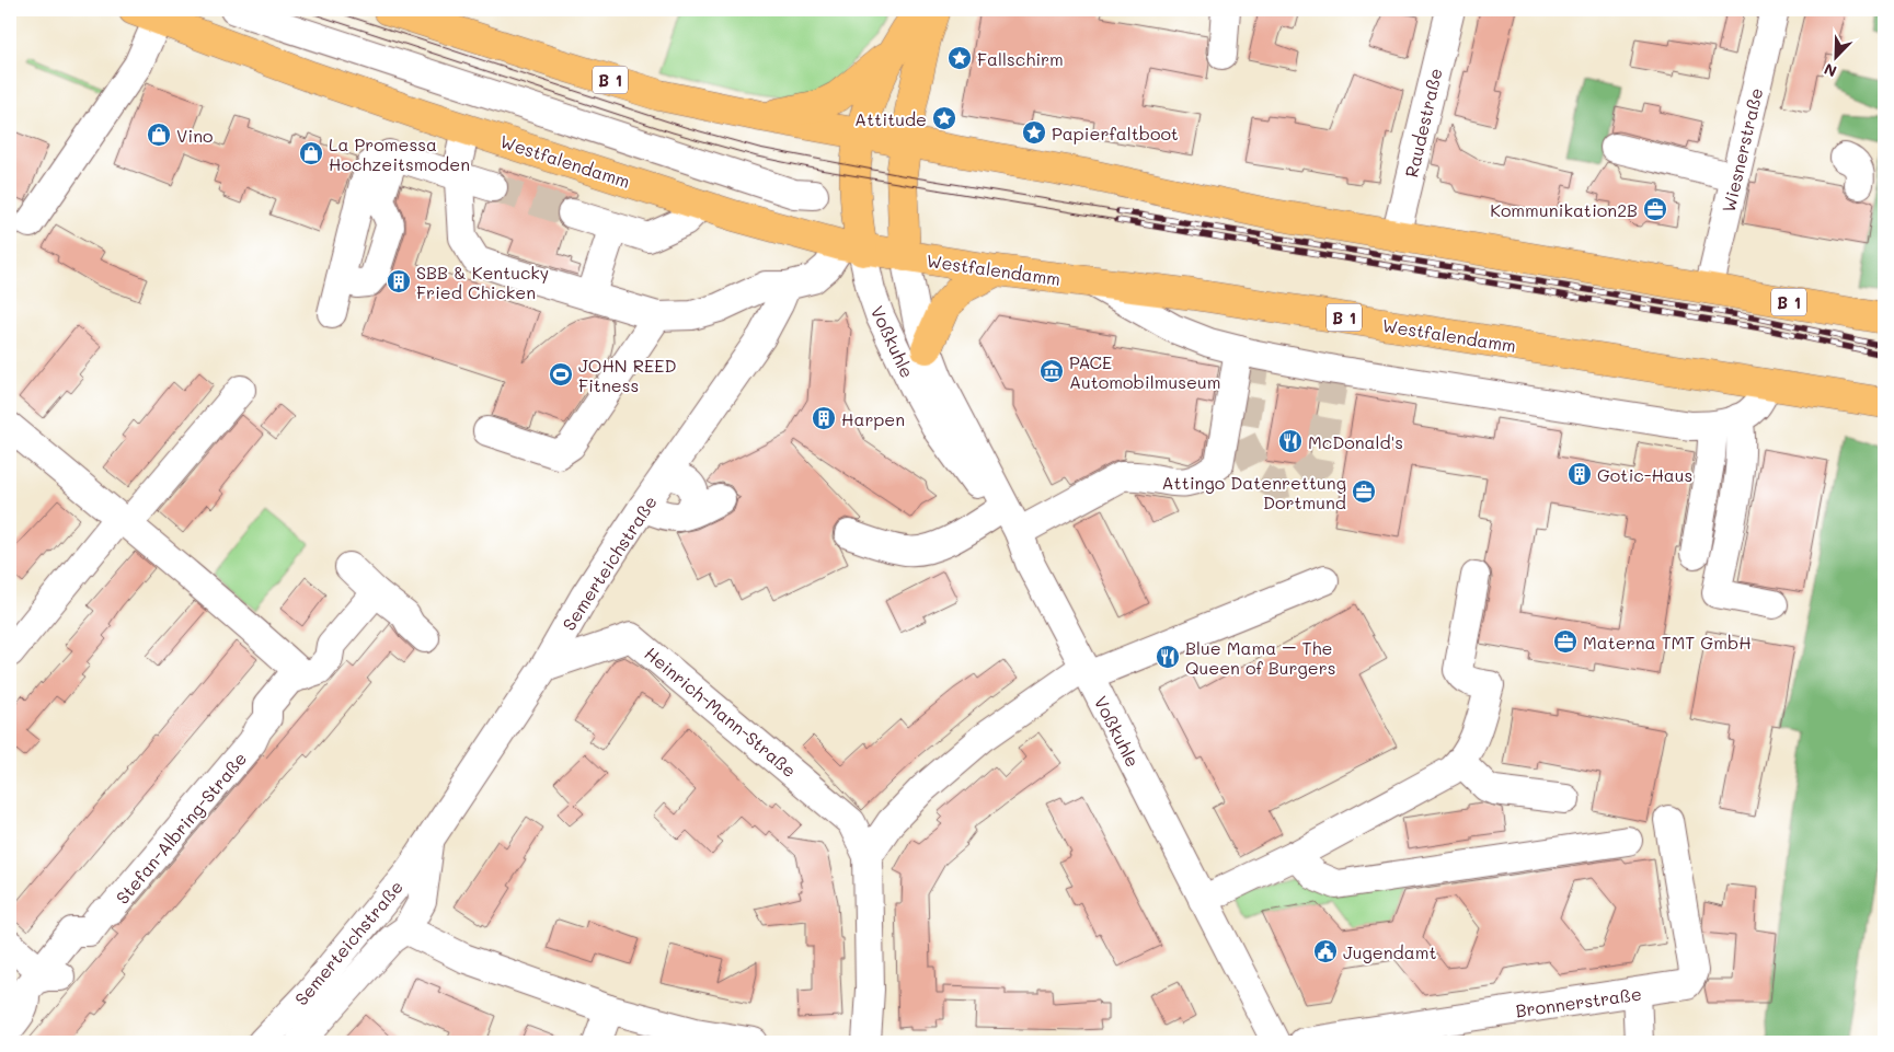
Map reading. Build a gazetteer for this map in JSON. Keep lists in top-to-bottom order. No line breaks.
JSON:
{"streets":{"main road":["B 1","Westfalendamm"],"street":["Raudestraße","Wiesnerstraße","Voßkuhle","Semerteichstraße","Heinrich-Mann-Straße","Stefan-Albring-Straße","Bronnerstraße"]},"crossings":[["B 1","Raudestraße"],["B 1","Wiesnerstraße"],["Westfalendamm","Voßkuhle"],["Semerteichstraße","Heinrich-Mann-Straße"]],"places":{"place":["Fallschirm","Attitude","Papierfaltboot"],"shop":["Vino","La Promessa Hochzeitsmoden"],"office":["Kommunikation2B","Attingo Datenrettung Dortmund","Materna TMT GmbH"],"building":["SBB & Kentucky Fried Chicken","Harpen","Gotic-Haus"],"museum":["PACE Automobilmuseum"],"sports":["JOHN REED Fitness"],"restaurant":["McDonald's","Blue Mama – The Queen of Burgers"],"public building":["Jugendamt"]},"north":"bottom left"}
